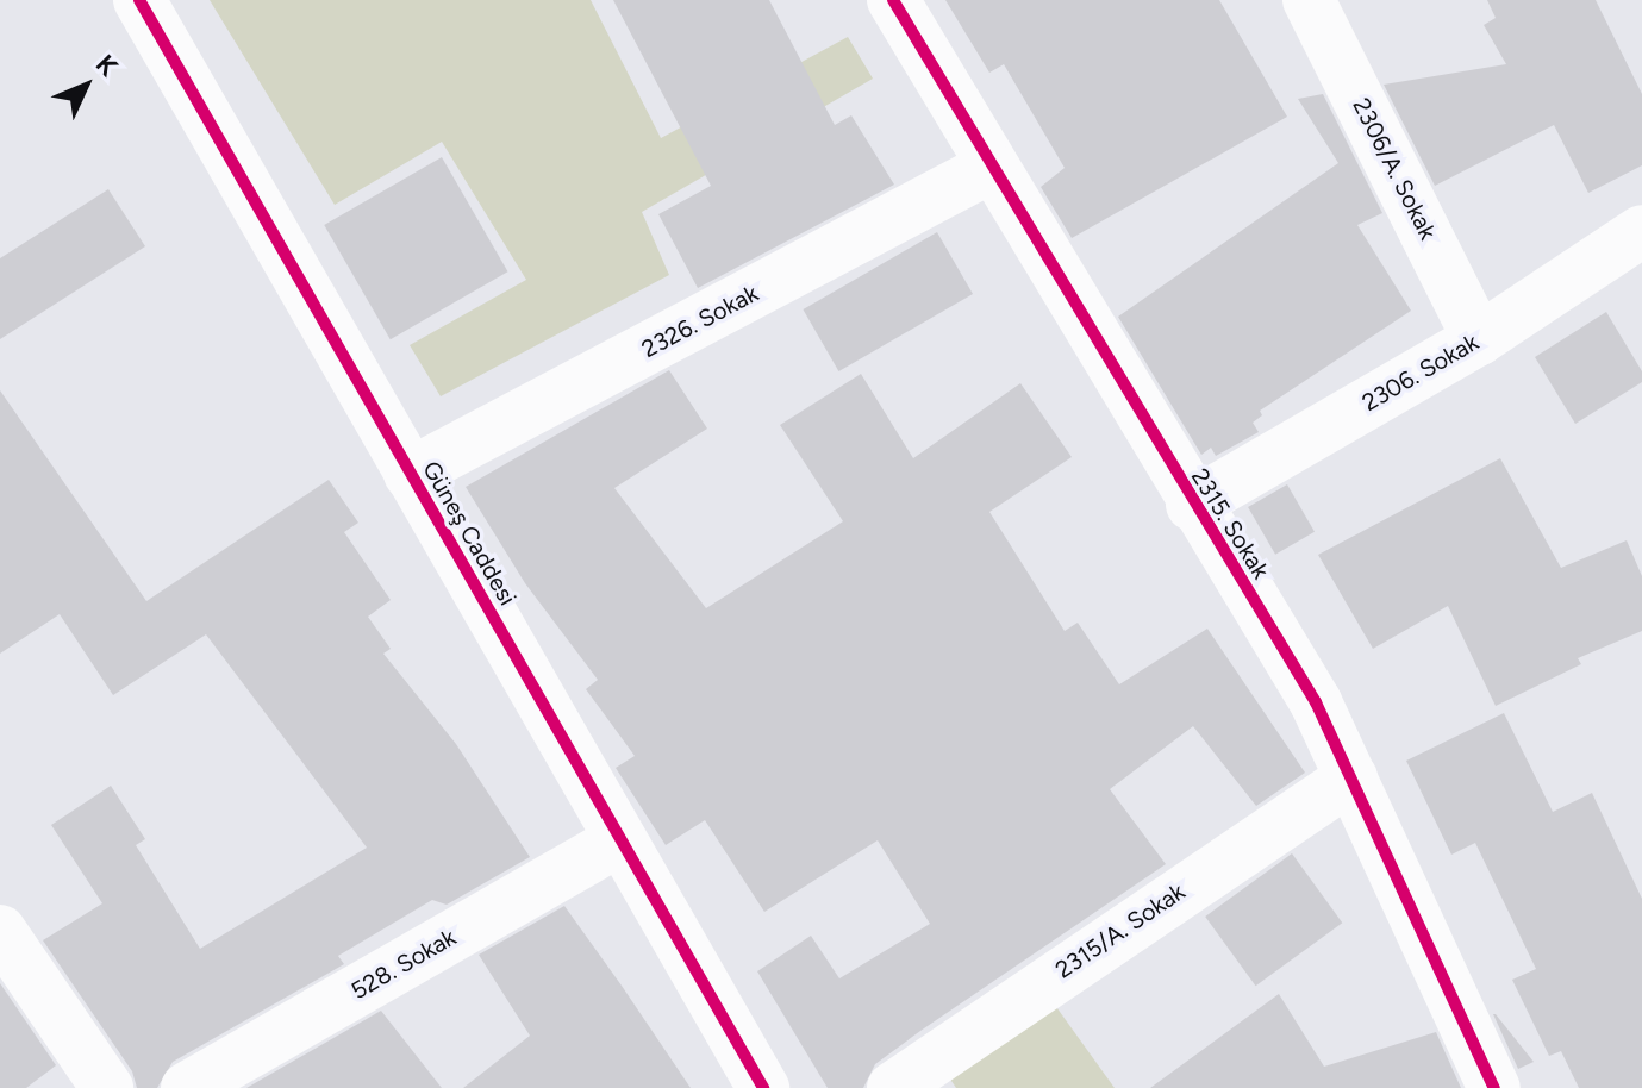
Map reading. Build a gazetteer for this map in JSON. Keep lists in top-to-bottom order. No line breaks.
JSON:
{"streets":{"street":["2306/A. Sokak","2326. Sokak","2306. Sokak","2315. Sokak","Güneş Caddesi","2315/A. Sokak","528. Sokak"]},"crossings":[["2306/A. Sokak","2306. Sokak"],["2326. Sokak","2315. Sokak"],["2326. Sokak","Güneş Caddesi"],["2306. Sokak","2315. Sokak"],["2315. Sokak","2315/A. Sokak"],["Güneş Caddesi","528. Sokak"]],"north":"top right"}
